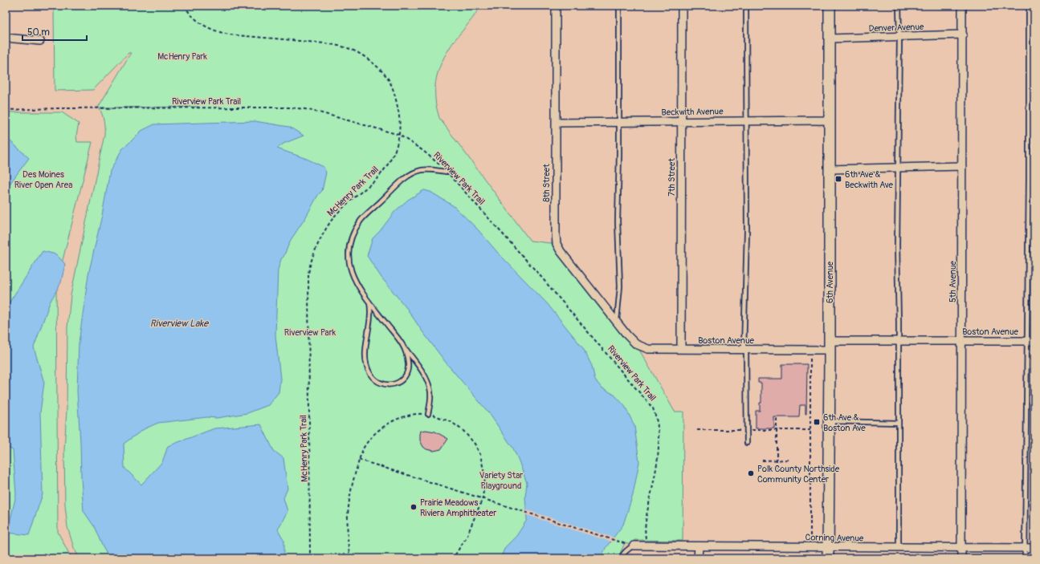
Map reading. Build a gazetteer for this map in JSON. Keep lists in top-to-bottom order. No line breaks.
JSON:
{"streets":{"main road":["6th Avenue"],"street":["Denver Avenue","Beckwith Avenue","7th Street","8th Street","5th Avenue","Boston Avenue","Corning Avenue"],"path":["Riverview Park Trail","McHenry Park Trail"]},"crossings":[["Denver Avenue","5th Avenue"],["Denver Avenue","6th Avenue"],["Riverview Park Trail","McHenry Park Trail"],["Beckwith Avenue","7th Street"],["Beckwith Avenue","8th Street"],["Beckwith Avenue","6th Avenue"],["7th Street","Boston Avenue"],["8th Street","Boston Avenue"],["5th Avenue","Boston Avenue"],["5th Avenue","Corning Avenue"],["6th Avenue","Boston Avenue"],["6th Avenue","Corning Avenue"]],"water":["Riverview Lake"],"parks":["McHenry Park","Des Moines River Open Area","Riverview Park","Variety Star Playground"],"places":{"transit":["6th Ave & Beckwith Ave","6th Ave & Boston Ave"],"other":["Polk County Northside Community Center","Prairie Meadows Riviera Amphitheater"]},"scale_bar":"50 m"}
